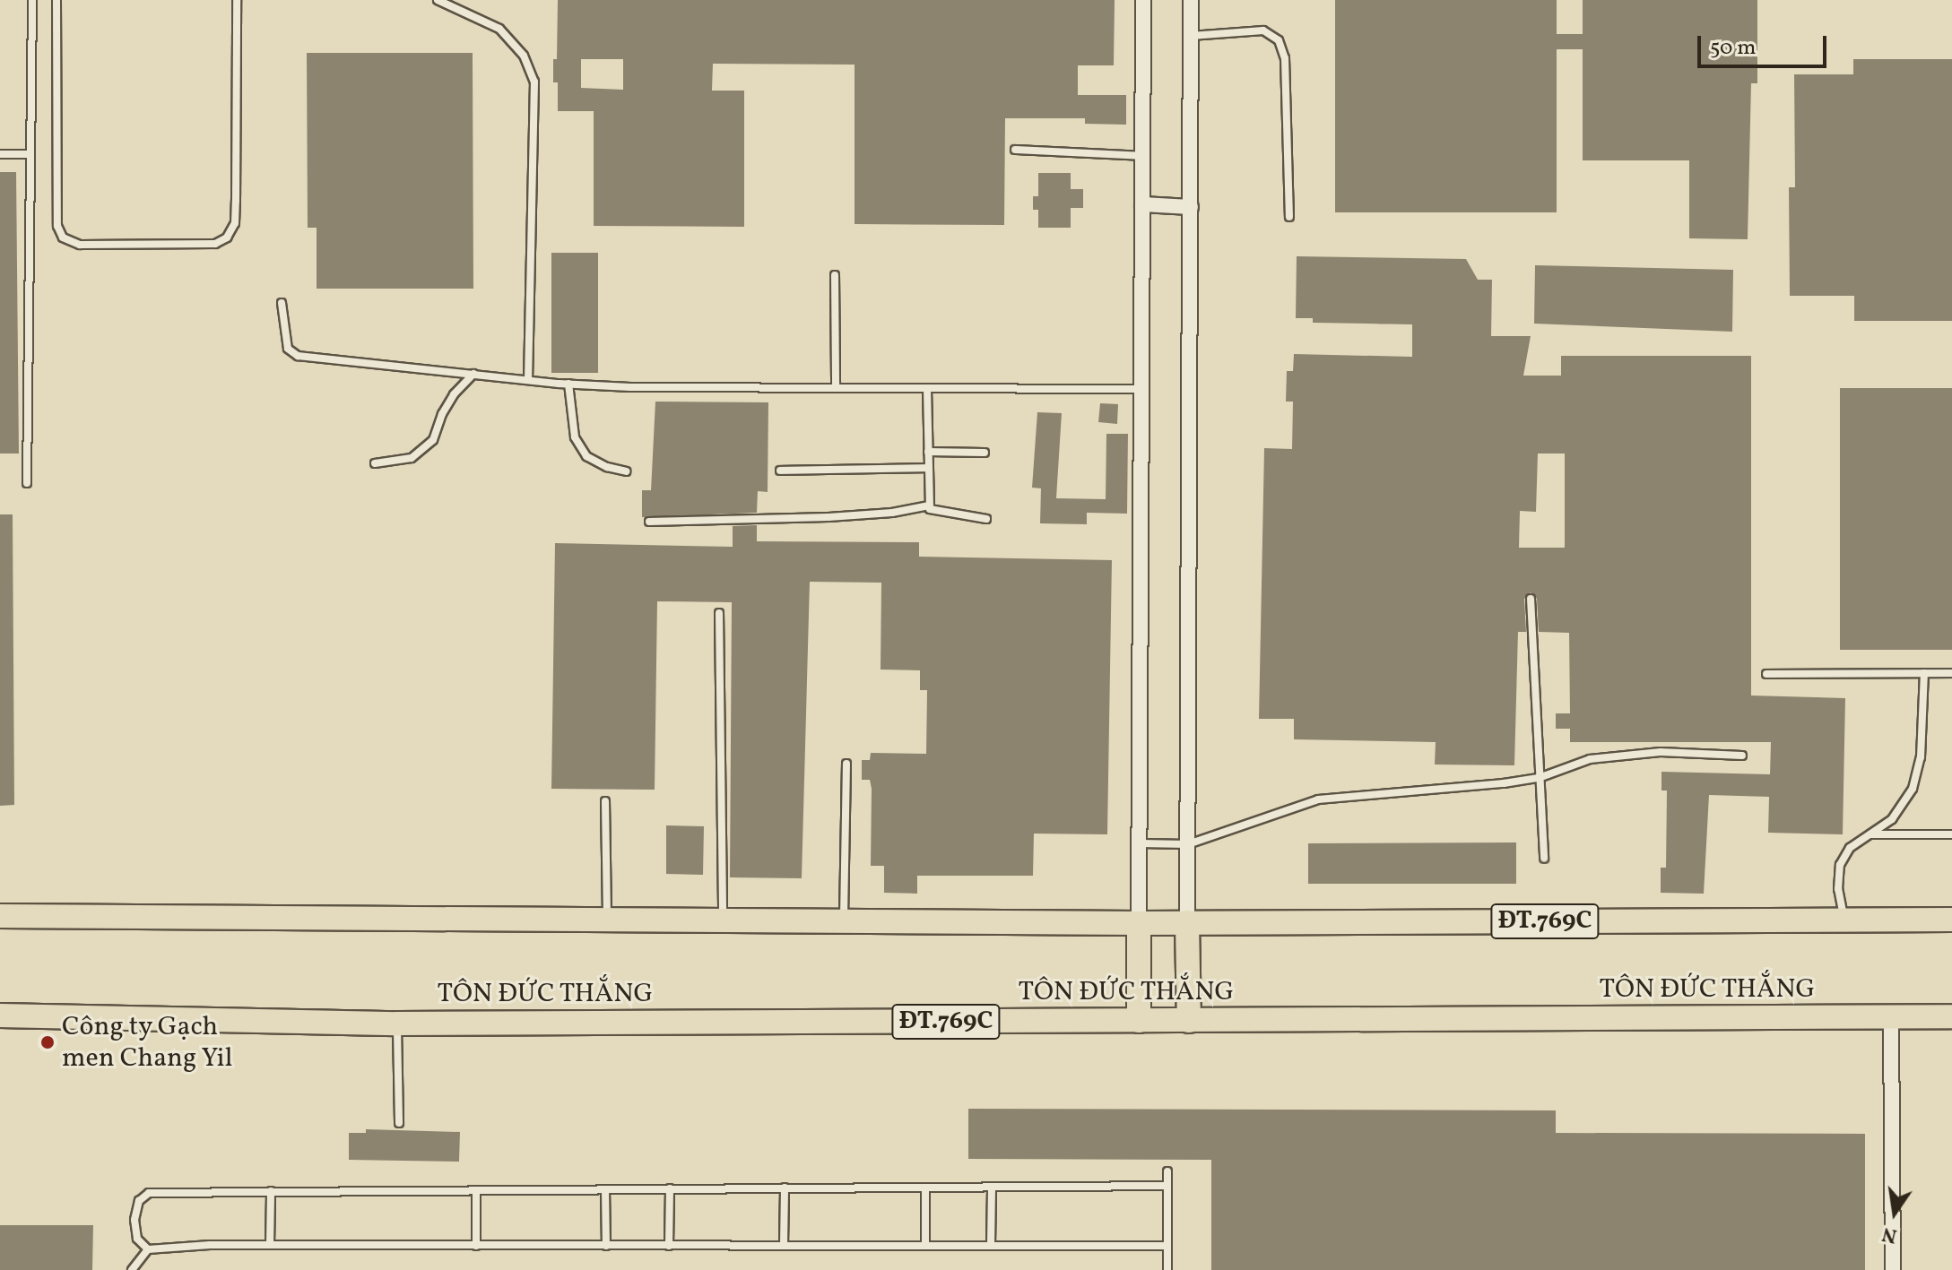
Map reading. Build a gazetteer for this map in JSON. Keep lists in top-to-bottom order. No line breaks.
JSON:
{"streets":{"main road":["ĐT.769C","TÔN ĐỨC THẮNG"]},"places":["Công ty Gạch men Chang Yil"],"scale_bar":"50 m","north":"bottom"}
